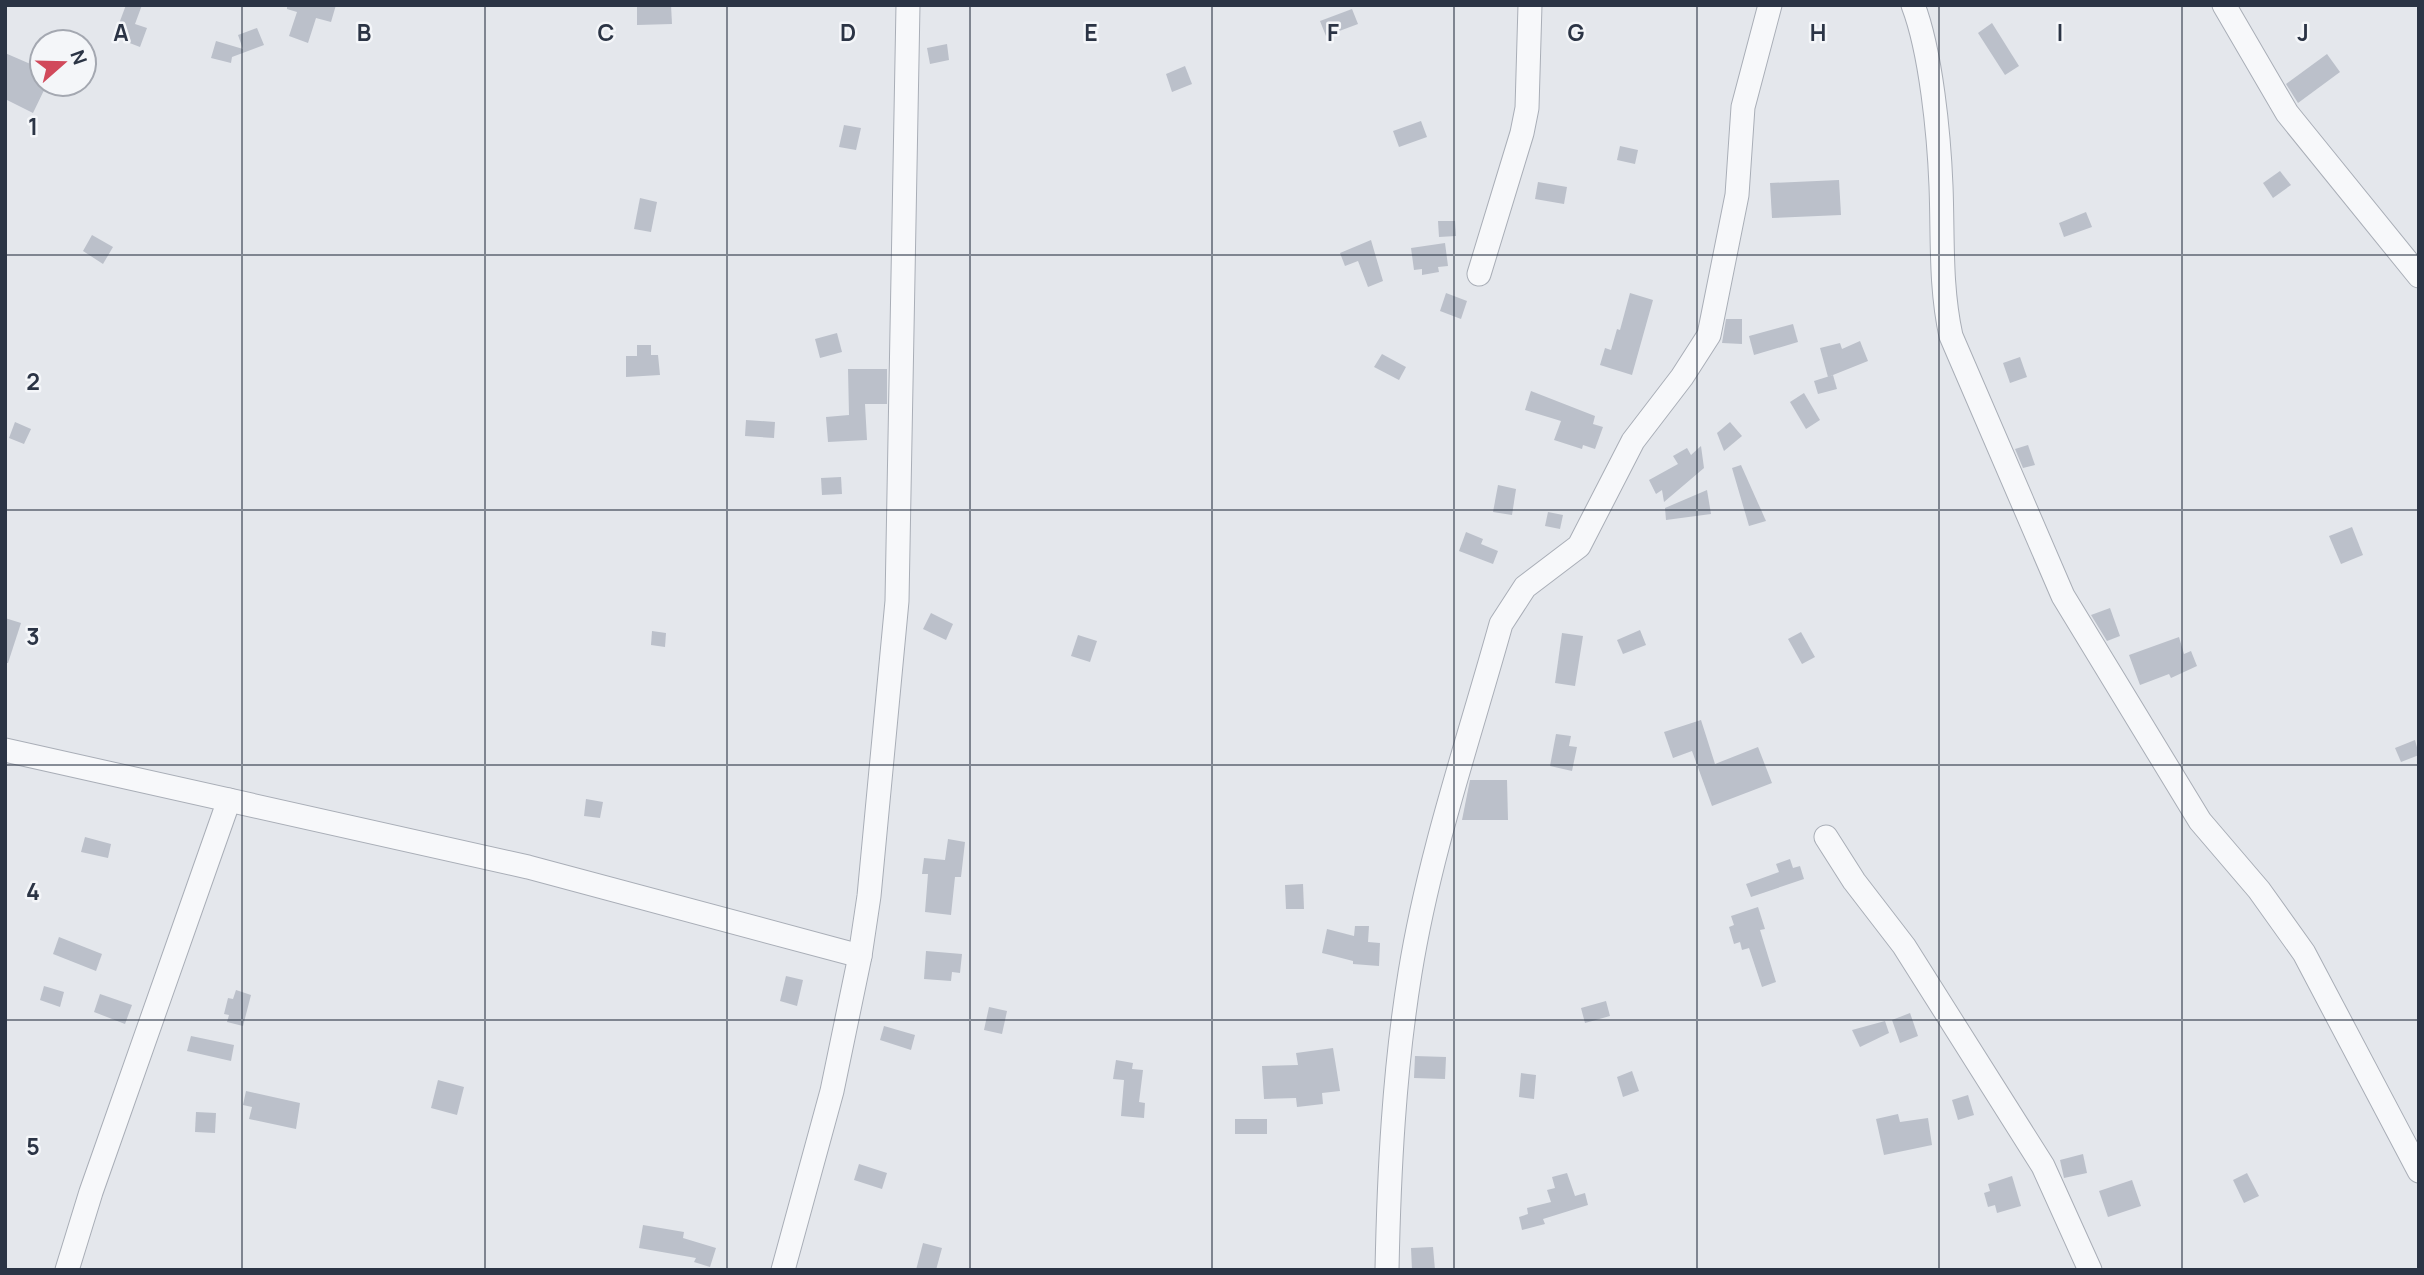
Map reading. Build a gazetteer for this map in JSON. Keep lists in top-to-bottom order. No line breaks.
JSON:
{"north":"right","grid":{"columns":["A","B","C","D","E","F","G","H","I","J"],"rows":["1","2","3","4","5"]}}
